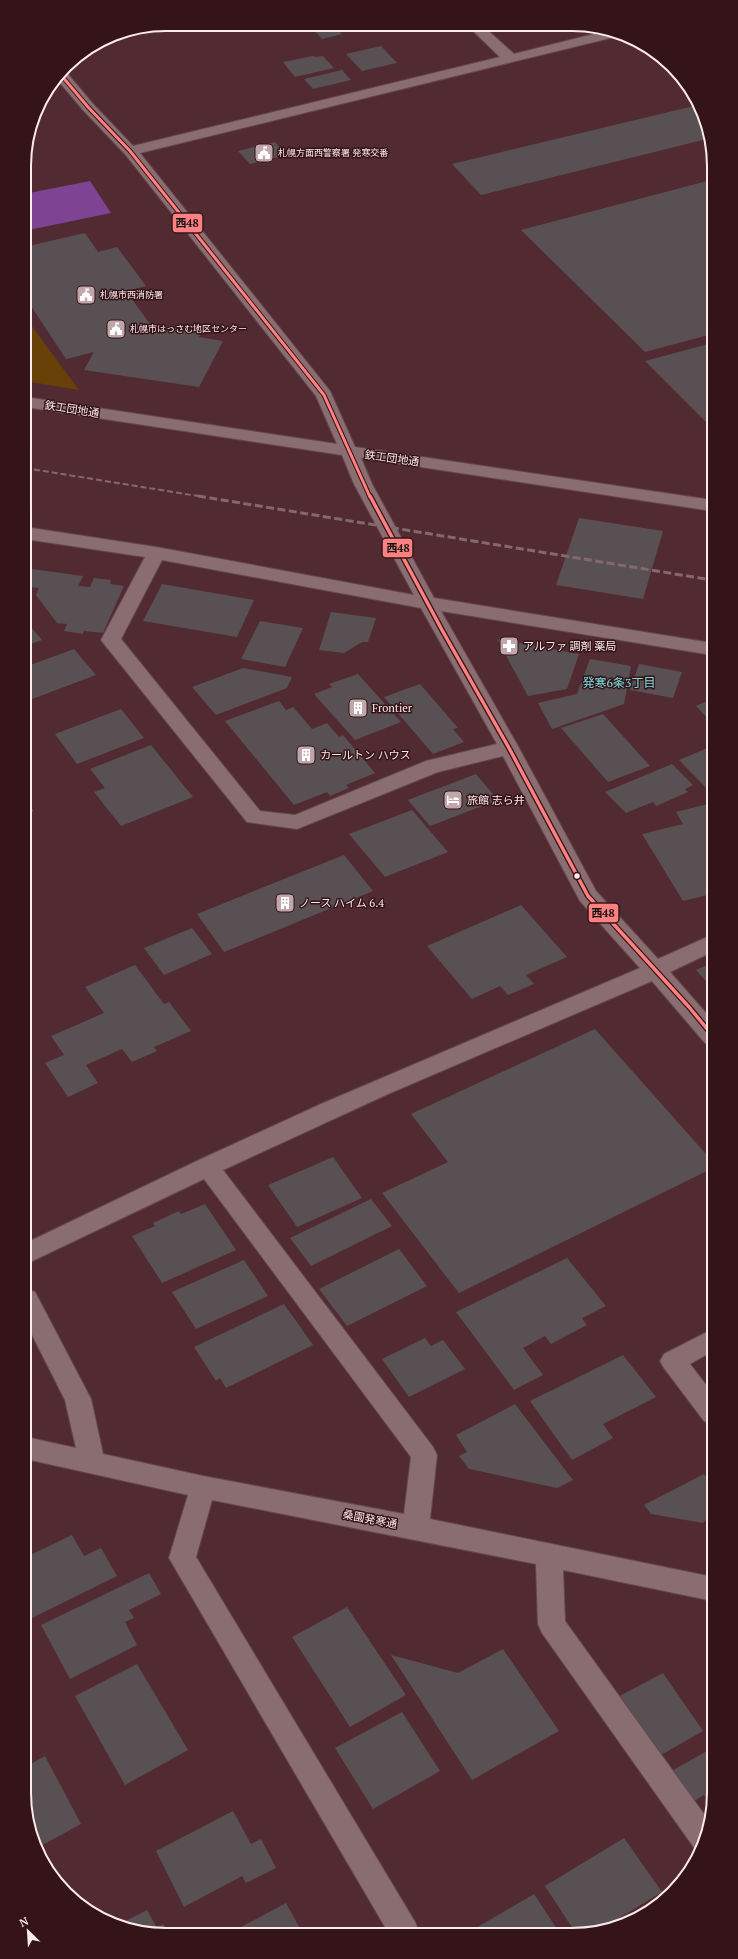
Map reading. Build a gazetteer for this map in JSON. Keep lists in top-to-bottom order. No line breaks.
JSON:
{"streets":{"street":["鉄工団地通","桑園発寒通"]},"districts":["発寒6条3丁目"],"places":{"public building":["札幌方面西警察署 発寒交番","札幌市西消防署","札幌市はっさむ地区センター"],"pharmacy":["アルファ 調剤 薬局"],"building":["Frontier","カールトン ハウス","ノース ハイム 6.4"],"hotel":["旅館 志ら井"]},"lines":["transit line 西48"],"north":"top left"}
